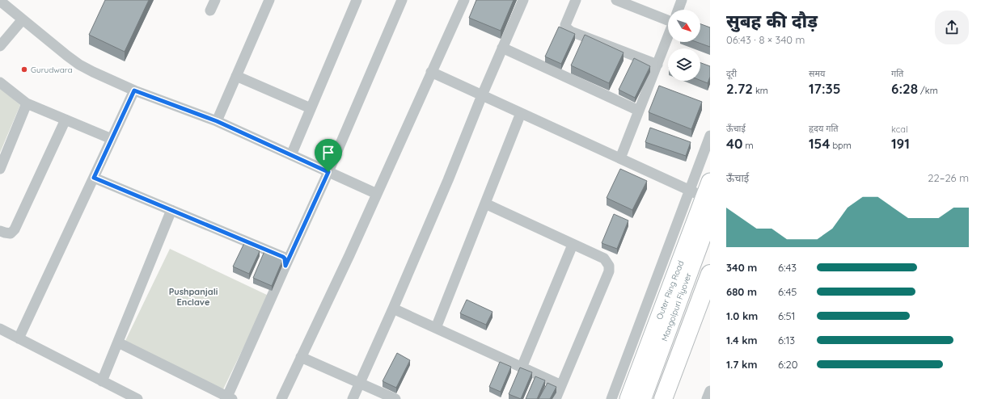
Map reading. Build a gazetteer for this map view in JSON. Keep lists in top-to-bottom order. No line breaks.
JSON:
{"streets":{"highway":["Mangolpuri Flyover"],"main road":["Outer Ring Road"]},"districts":["Pushpanjali Enclave"],"places":["Gurudwara"],"north":"bottom right","page":{"heading":["सुबह की दौड़","06:43 · 8 × 340 m"],"stats":[["दूरी","2.72 km"],["समय","17:35"],["गति","6:28 /km"],["ऊँचाई","40 m"],["हृदय गति","154 bpm"],["kcal","191"]],"chart":["ऊँचाई","22–26 m"],"list":[{"name":"340 m","note":"6:43"},{"name":"680 m","note":"6:45"},{"name":"1.0 km","note":"6:51"},{"name":"1.4 km","note":"6:13"},{"name":"1.7 km","note":"6:20"}]}}
